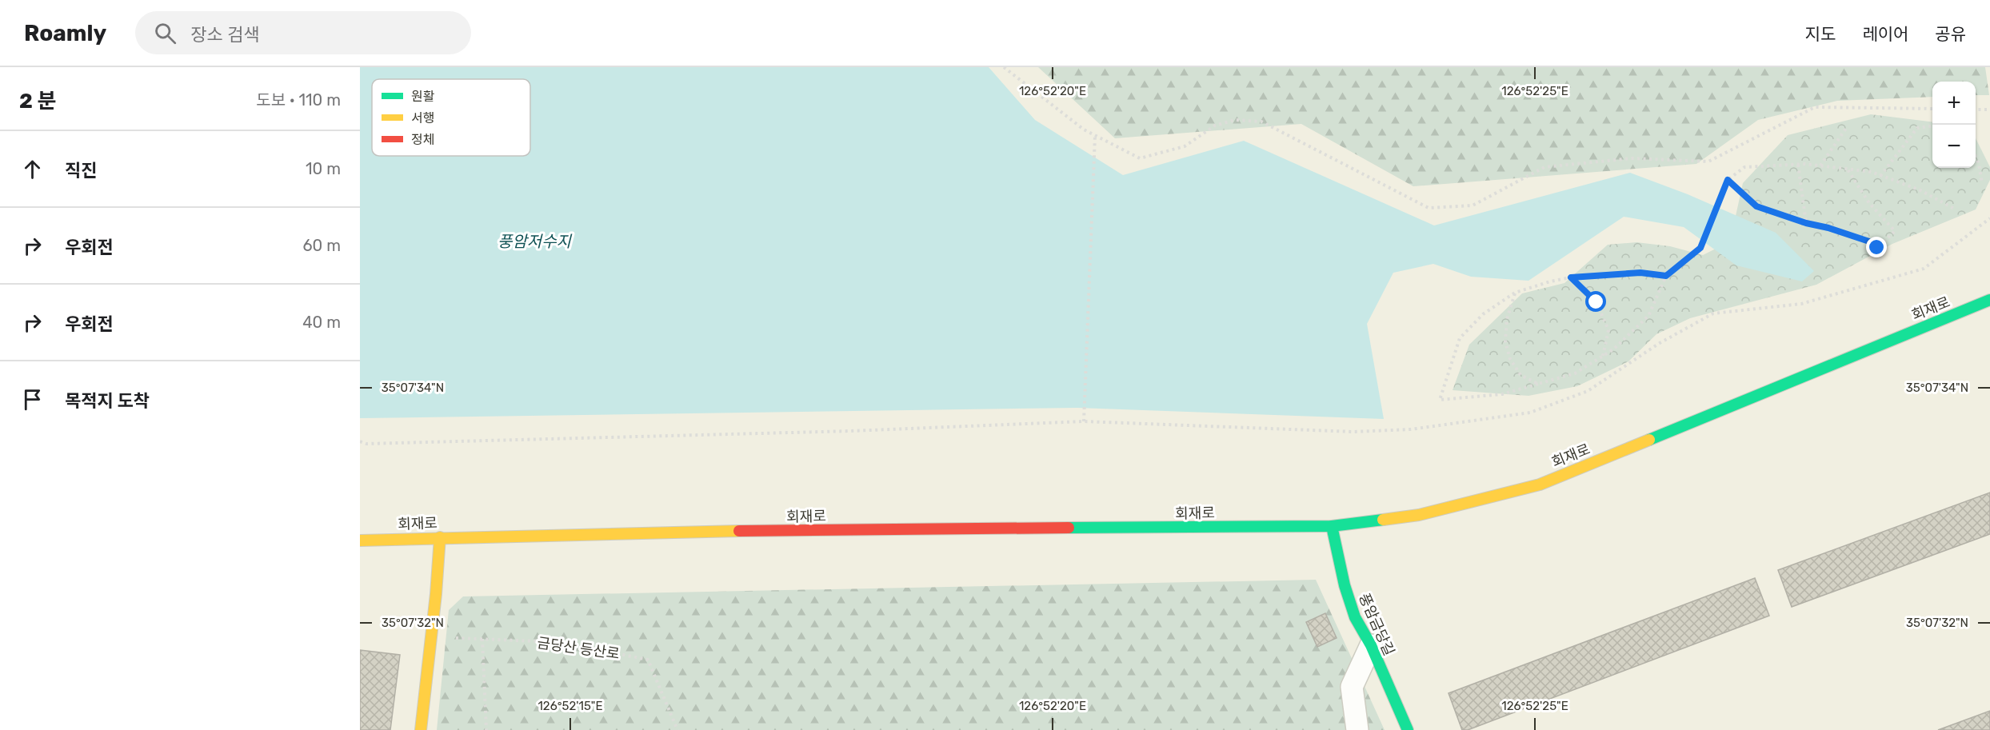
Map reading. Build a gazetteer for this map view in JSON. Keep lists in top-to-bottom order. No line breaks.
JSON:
{"streets":{"main road":["회재로","풍암금당길"],"path":["금당산 등산로"]},"crossings":[["회재로","풍암금당길"]],"water":["풍암저수지"],"legend":["원활","서행","정체"],"page":{"header":"Roamly","search":"장소 검색","nav":["지도","레이어","공유"],"heading":["2 분","도보 · 110 m"],"map_buttons":["+","−"],"list":[["직진","10 m"],["우회전","60 m"],["우회전","40 m"],"목적지 도착"]},"coordinates":["126°52'20\"E","126°52'25\"E","35°07'34\"N","35°07'32\"N","126°52'15\"E"]}
